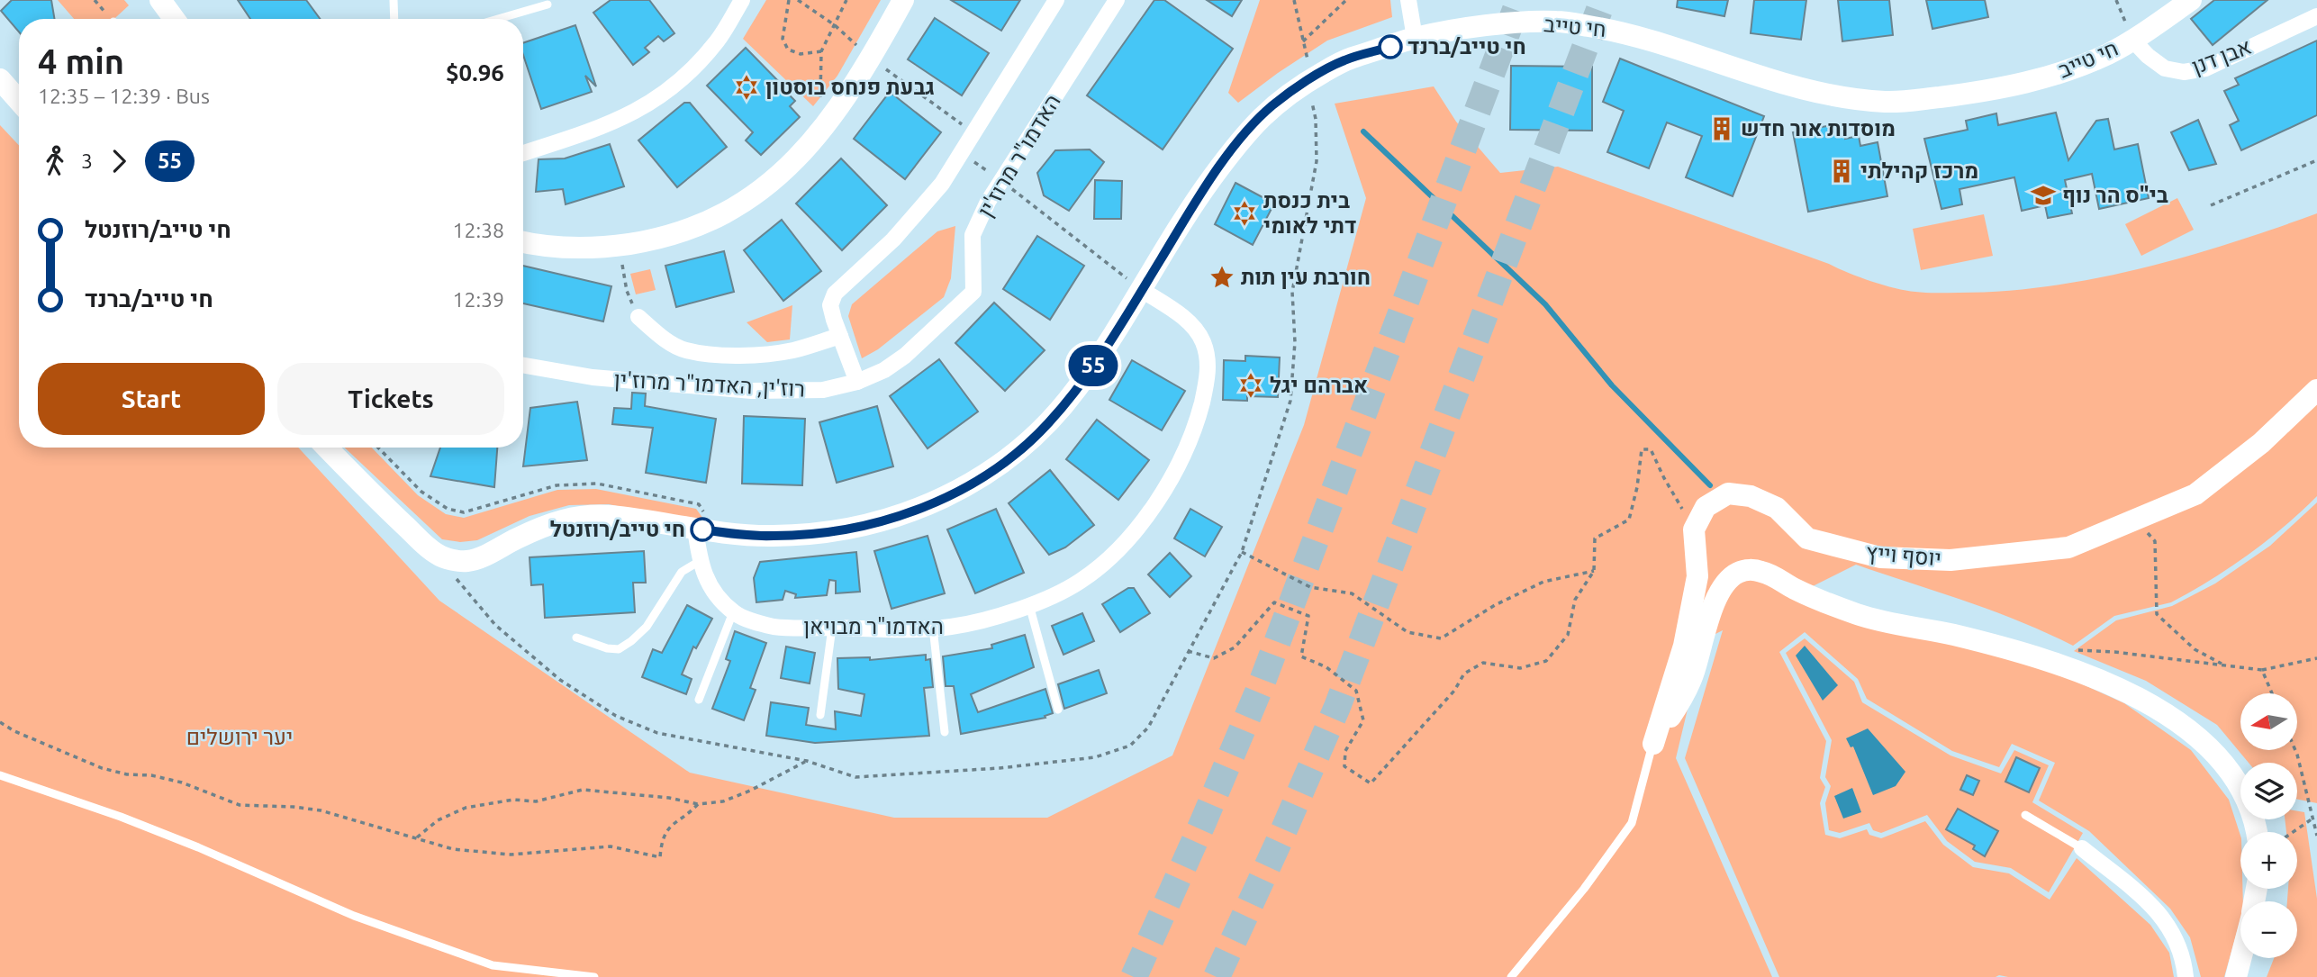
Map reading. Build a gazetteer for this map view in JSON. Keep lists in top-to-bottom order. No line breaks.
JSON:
{"streets":{"street":["חי טייב","אבן דנן","האדמו\"ר מרוז'ין","רוז'ין, האדמו\"ר מרוז'ין","יוסף וייץ","האדמו\"ר מבויאן"]},"crossings":[["חי טייב","אבן דנן"],["חי טייב","האדמו\"ר מבויאן"],["האדמו\"ר מרוז'ין","רוז'ין, האדמו\"ר מרוז'ין"]],"parks":["יער ירושלים"],"places":{"other":["חי טייב/ברנד","חי טייב/רוזנטל"],"synagogue":["גבעת פנחס בוסטון","בית כנסת דתי לאומי","אברהם יגל"],"building":["מוסדות אור חדש","מרכז קהילתי"],"school or university":["בי\"ס הר נוף"],"place":["חורבת עין תות"]},"lines":["bus line 55"],"north":"left","page":{"on_map":"55","heading":["4 min","12:35 – 12:39 · Bus","$0.96"],"legs":["3","55"],"list":[{"name":"חי טייב/רוזנטל","value":"12:38"},{"name":"חי טייב/ברנד","value":"12:39"}],"buttons":["Start","Tickets"],"map_buttons":["+","−"]}}
